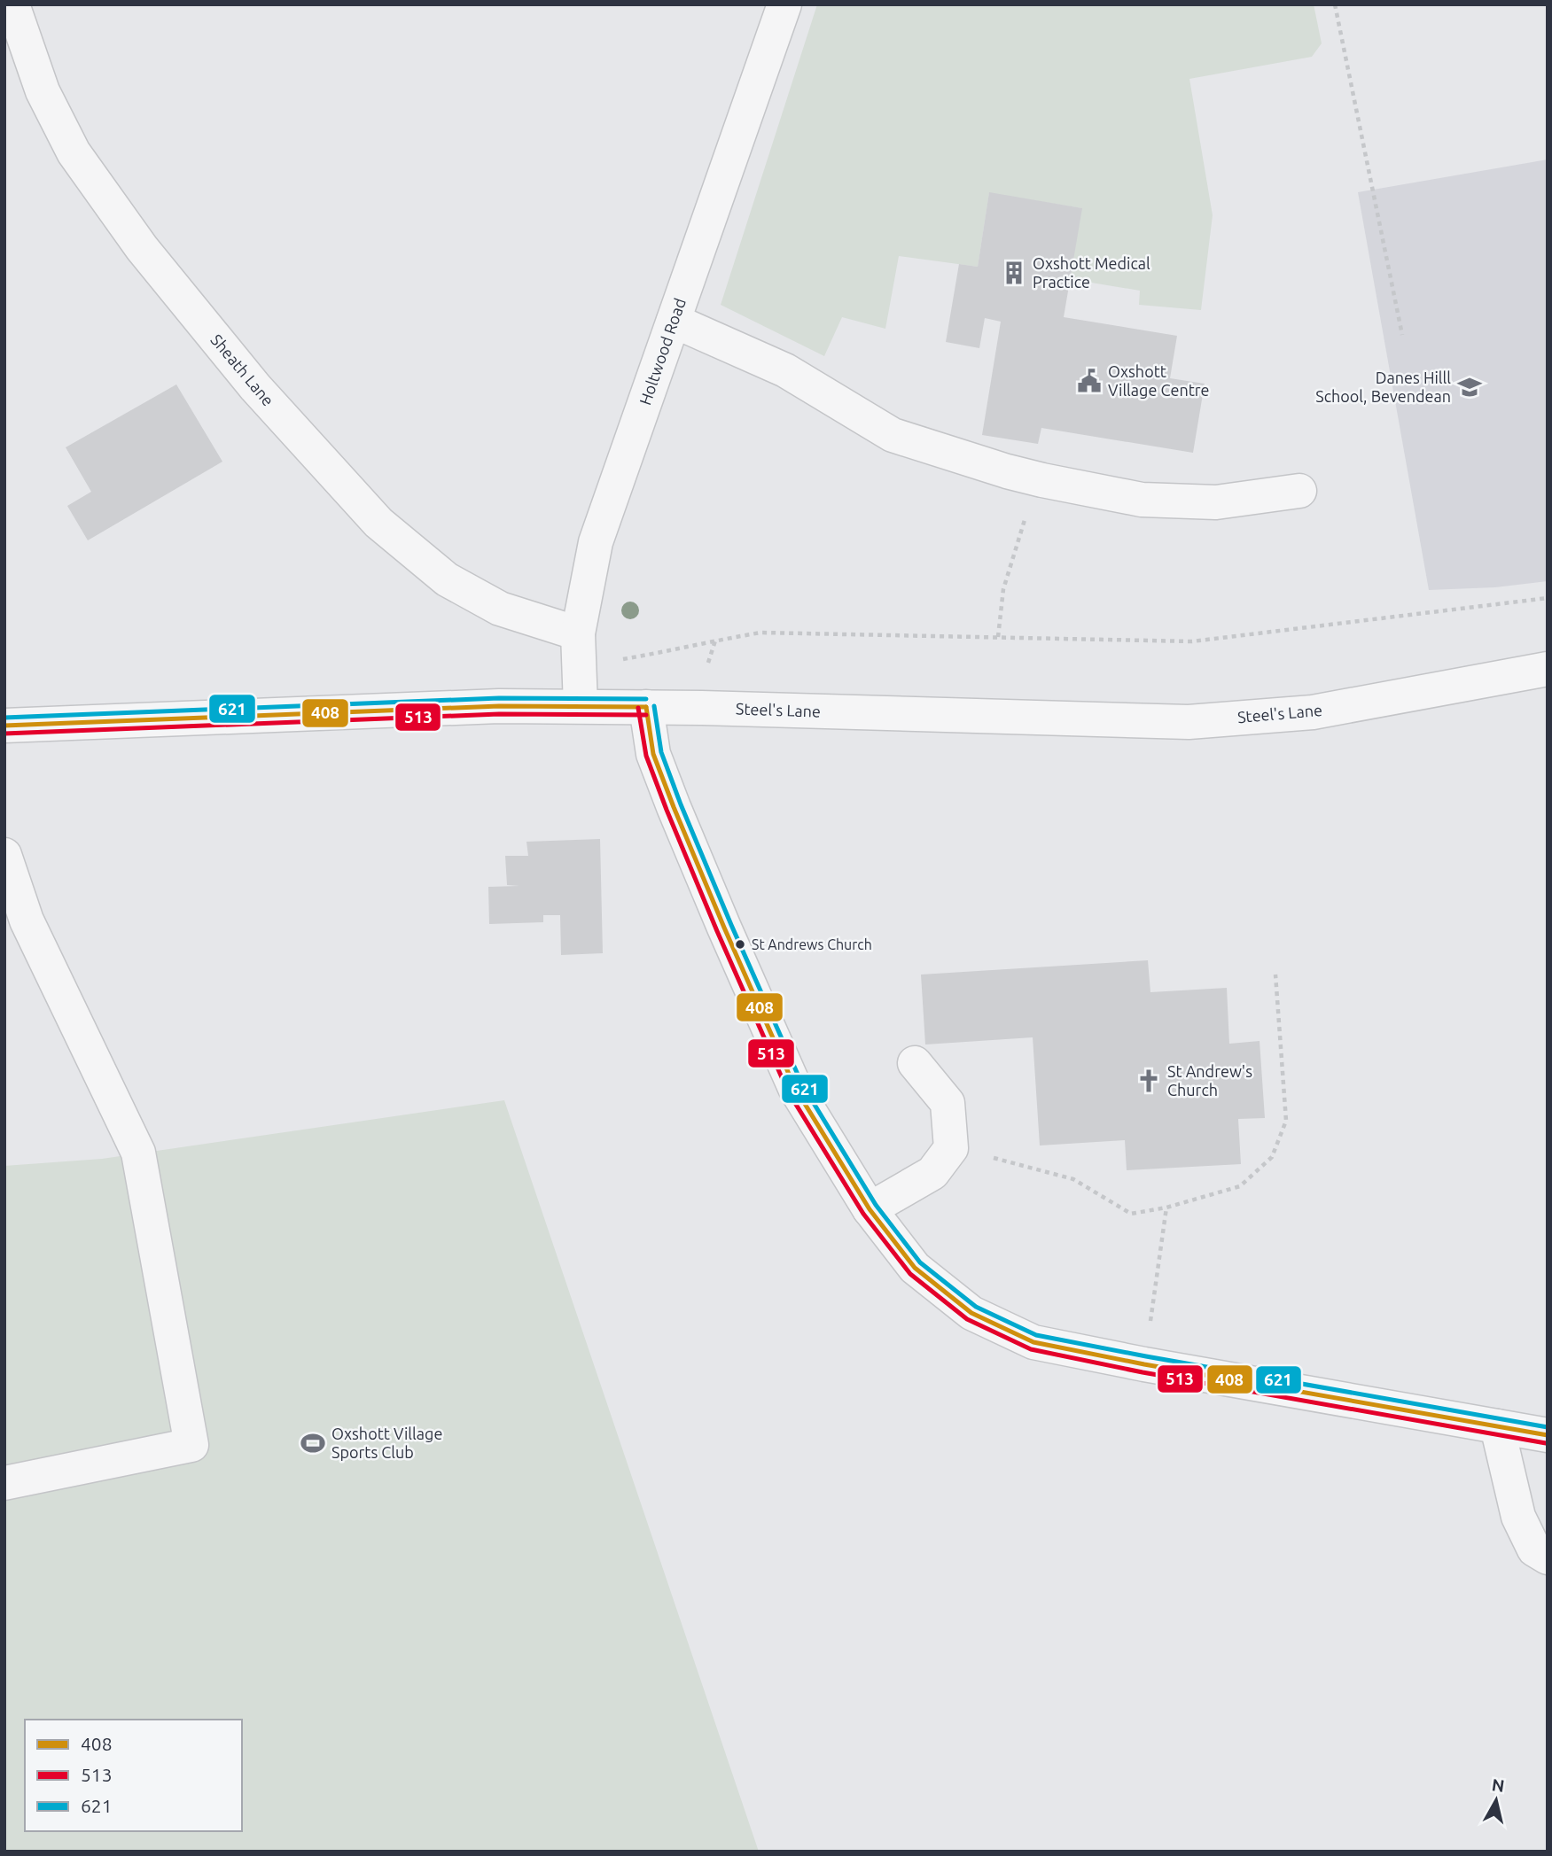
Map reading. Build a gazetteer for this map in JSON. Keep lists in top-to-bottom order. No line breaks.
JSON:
{"streets":{"street":["Holtwood Road","Sheath Lane","Steel's Lane"]},"crossings":[["Holtwood Road","Sheath Lane"],["Holtwood Road","Steel's Lane"]],"places":{"building":["Oxshott Medical Practice"],"public building":["Oxshott Village Centre"],"school or university":["Danes Hilll School, Bevendean"],"other":["St Andrews Church"],"church":["St Andrew's Church"],"sports":["Oxshott Village Sports Club"]},"lines":["transit line 621","transit line 408","transit line 513"],"legend":["408","513","621"],"north":"top"}
